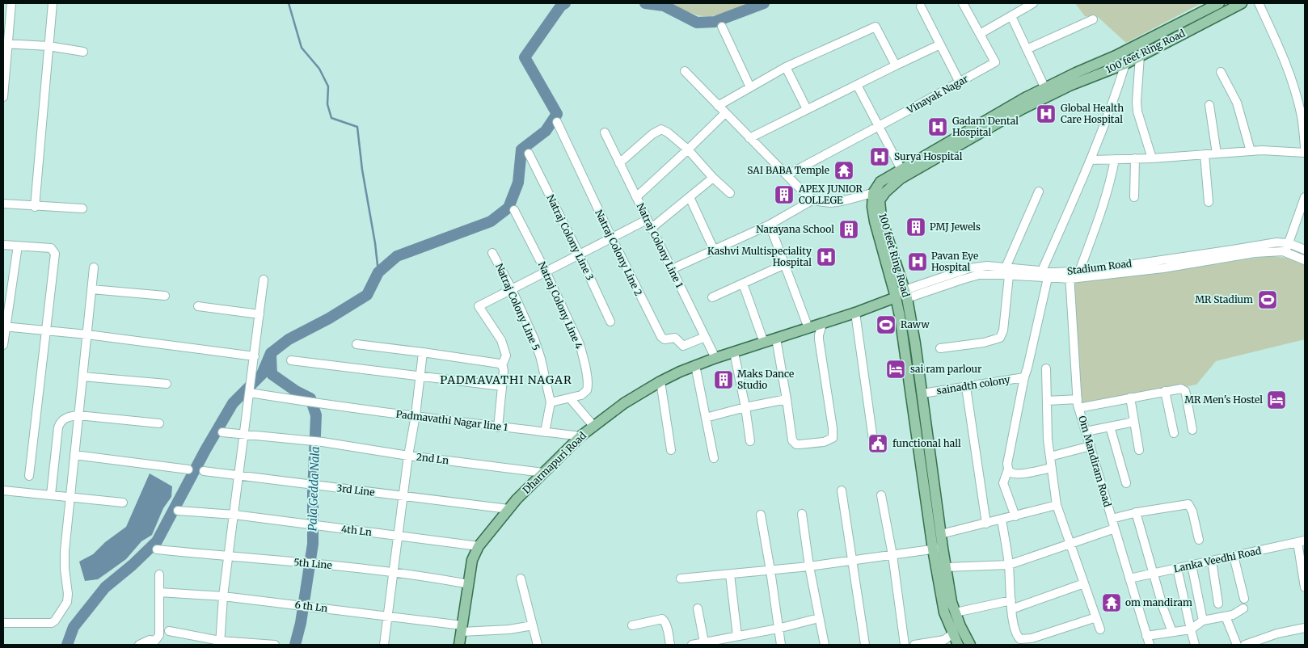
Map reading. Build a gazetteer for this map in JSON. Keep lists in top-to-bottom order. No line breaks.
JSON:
{"streets":{"main road":["100 feet Ring Road","Dharmapuri Road"],"street":["Vinayak Nagar","Natraj Colony Line 3","Natraj Colony Line 1","Natraj Colony Line 2","Stadium Road","Natraj Colony Line 4","Natraj Colony Line 5","sainadth colony","Padmavathi Nagar line 1","2nd Ln","Om Mandiram Road","3rd Line","4th Ln","Lanka Veedhi Road","5th Line","6 th Ln"]},"crossings":[["100 feet Ring Road","sainadth colony"],["100 feet Ring Road","Dharmapuri Road"],["Natraj Colony Line 1","Natraj Colony Line 2"],["Natraj Colony Line 1","Dharmapuri Road"],["Stadium Road","Om Mandiram Road"],["Natraj Colony Line 4","Natraj Colony Line 5"],["Natraj Colony Line 5","Padmavathi Nagar line 1"],["Padmavathi Nagar line 1","Dharmapuri Road"],["2nd Ln","Dharmapuri Road"],["Om Mandiram Road","Lanka Veedhi Road"],["Dharmapuri Road","3rd Line"],["Dharmapuri Road","4th Ln"],["Dharmapuri Road","5th Line"],["Dharmapuri Road","6 th Ln"]],"districts":["PADMAVATHI NAGAR"],"water":["Pala Gedda Nala"],"places":{"hospital":["Global Health Care Hospital","Gadam Dental Hospital","Surya Hospital","Kashvi Multispeciality Hospital","Pavan Eye Hospital"],"temple":["SAI BABA Temple","om mandiram"],"building":["APEX JUNIOR COLLEGE","PMJ Jewels","Narayana School","Maks Dance Studio"],"sports":["MR Stadium","Raww"],"hotel":["sai ram parlour","MR Men's Hostel"],"public building":["functional hall"]}}
